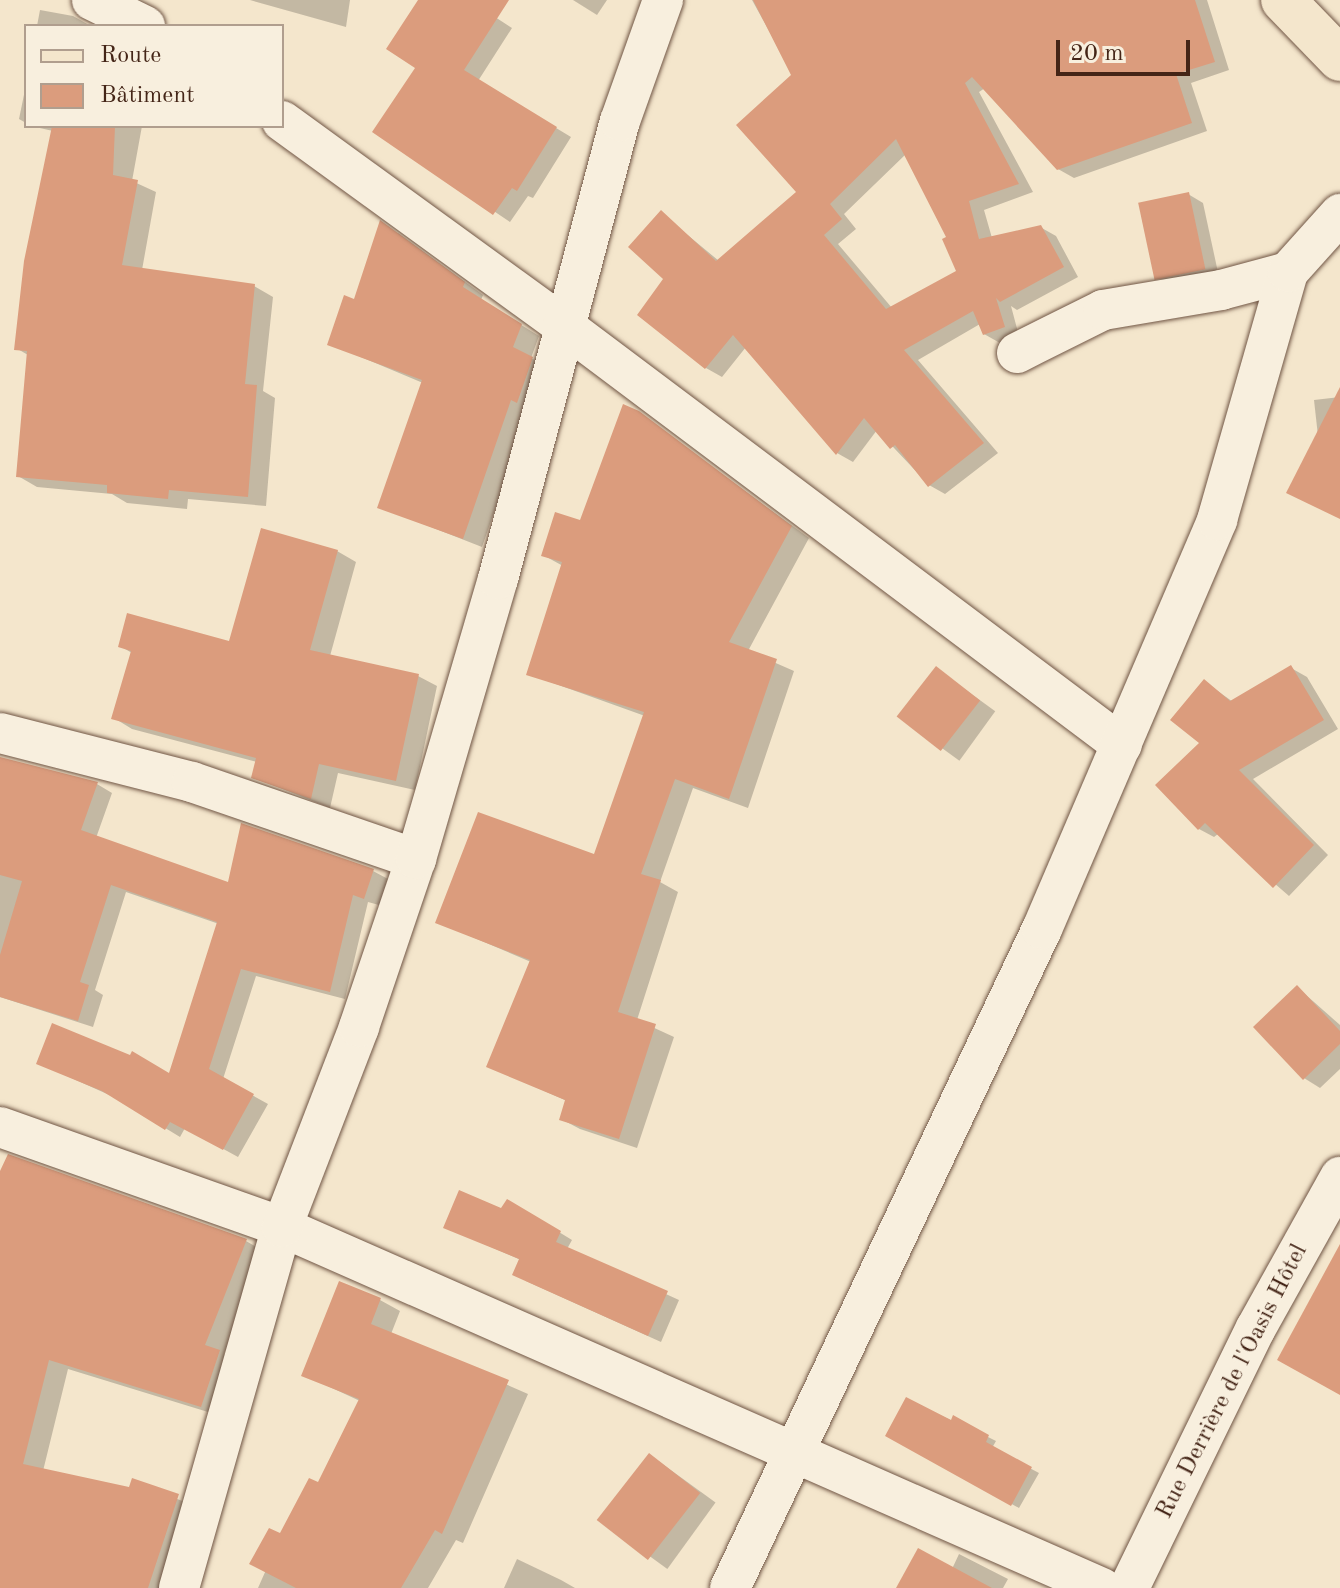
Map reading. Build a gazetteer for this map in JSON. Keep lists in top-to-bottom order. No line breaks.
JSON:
{"streets":{"street":["Rue Derrière de l'Oasis Hôtel"]},"legend":["Route","Bâtiment"],"scale_bar":"20 m"}
